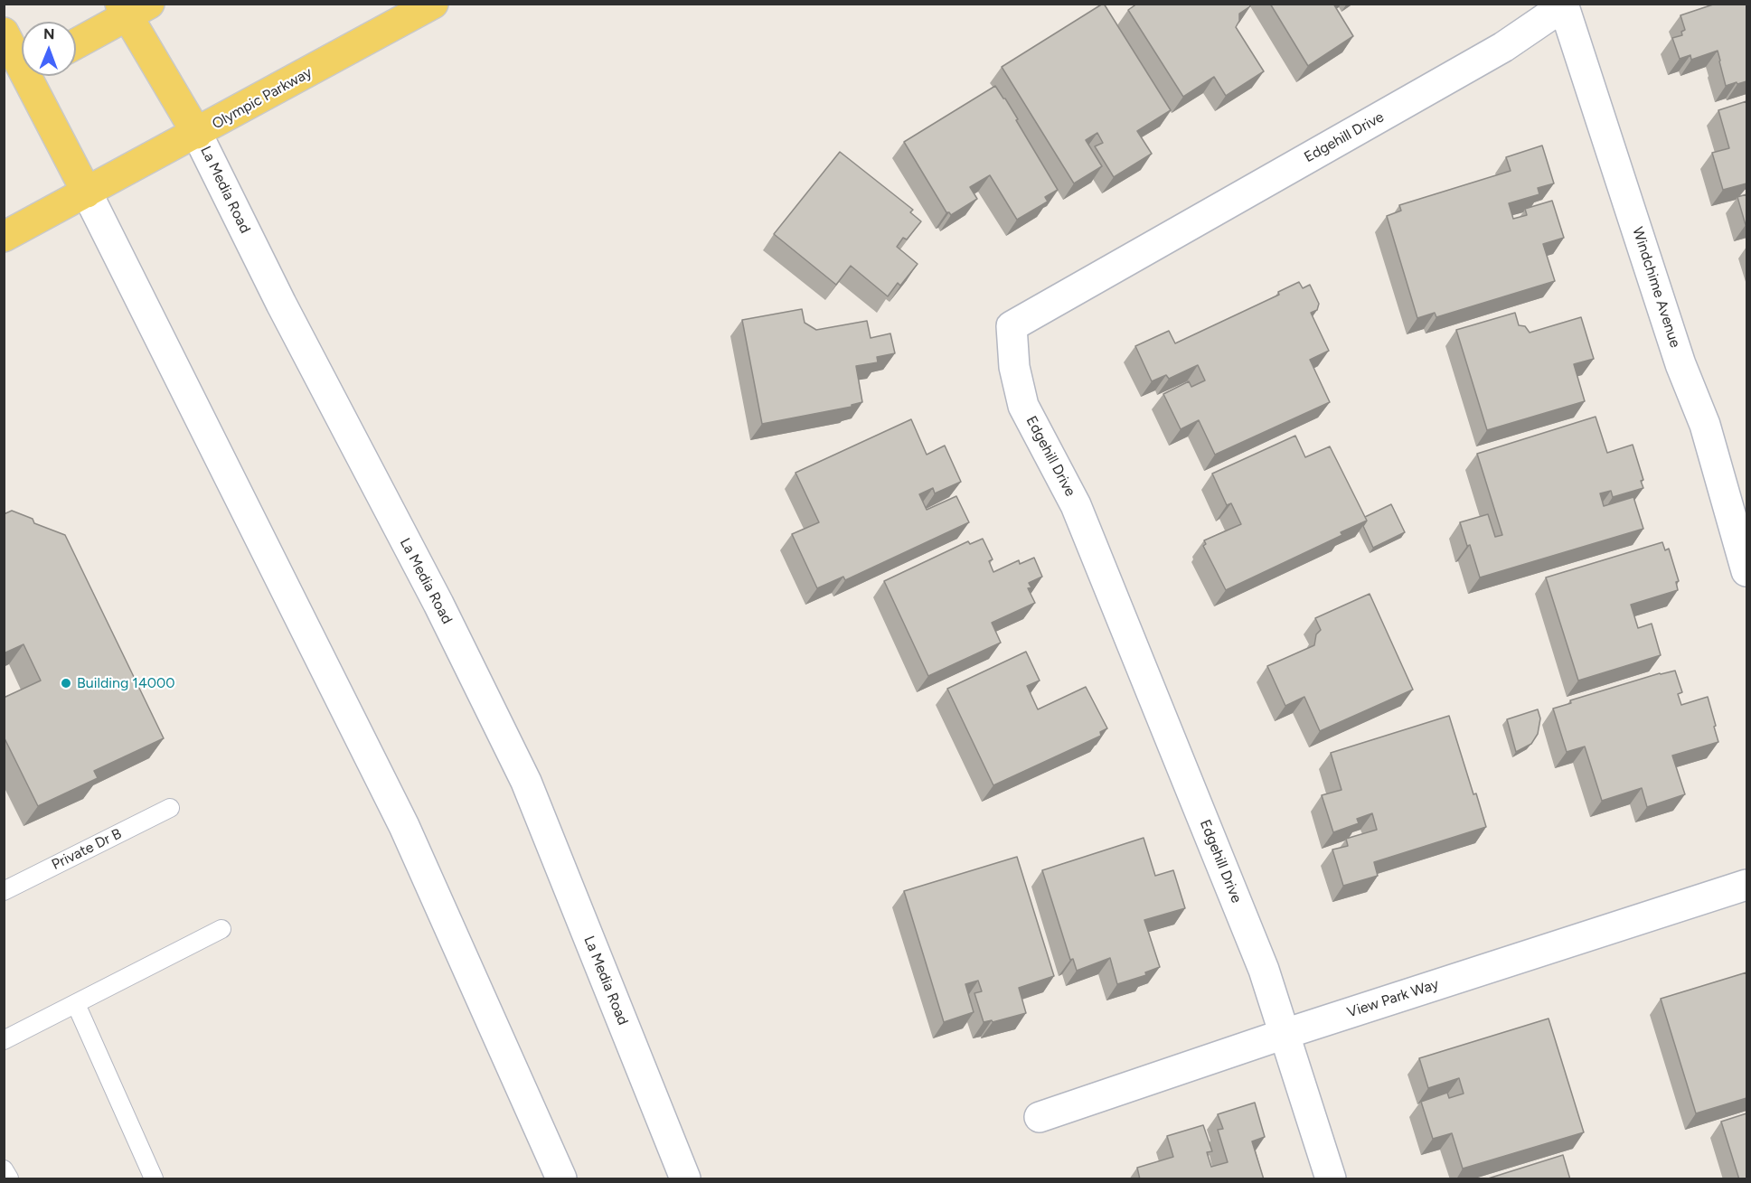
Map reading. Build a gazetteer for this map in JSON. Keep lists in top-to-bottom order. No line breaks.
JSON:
{"streets":{"main road":["Olympic Parkway","La Media Road"],"street":["Edgehill Drive","Windchime Avenue","View Park Way"],"lane":["Private Dr B"]},"crossings":[["Olympic Parkway","La Media Road"],["Edgehill Drive","Windchime Avenue"],["Edgehill Drive","View Park Way"]],"places":["Building 14000"],"north":"top"}
